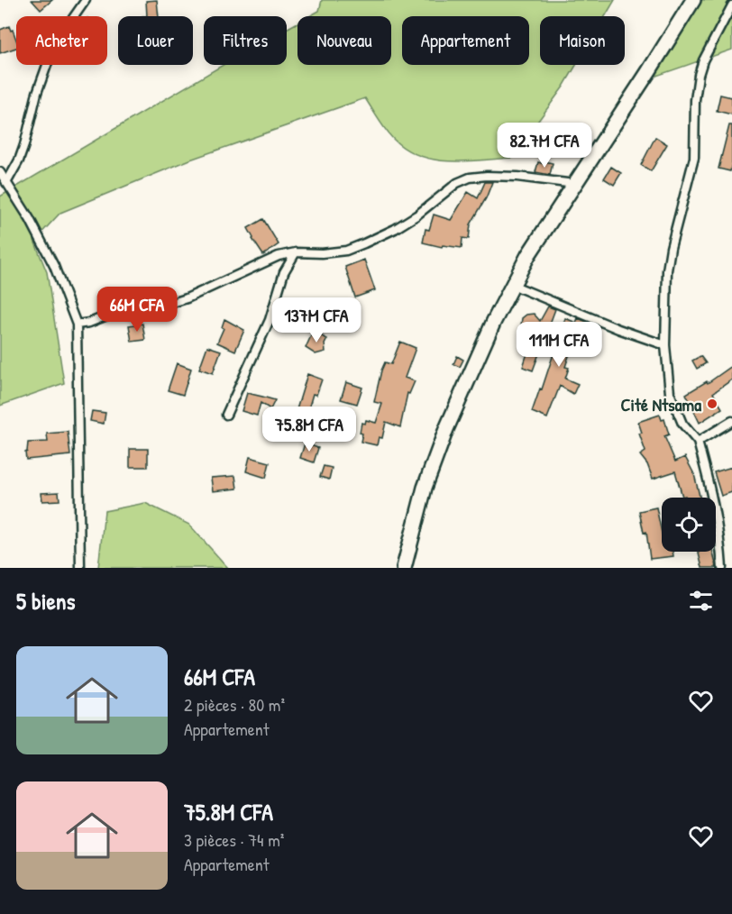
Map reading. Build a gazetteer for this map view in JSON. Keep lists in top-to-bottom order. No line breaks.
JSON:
{"places":["Cité Ntsama"],"page":{"chip":["Acheter","Louer","Filtres","Nouveau","Appartement","Maison"],"price":["82.7M CFA","66M CFA","137M CFA","111M CFA","75.8M CFA"],"heading":"5 biens","list":[{"name":"66M CFA","note":"2 pièces · 80 m² · Appartement"},{"name":"75.8M CFA","note":"3 pièces · 74 m² · Appartement"}]}}
